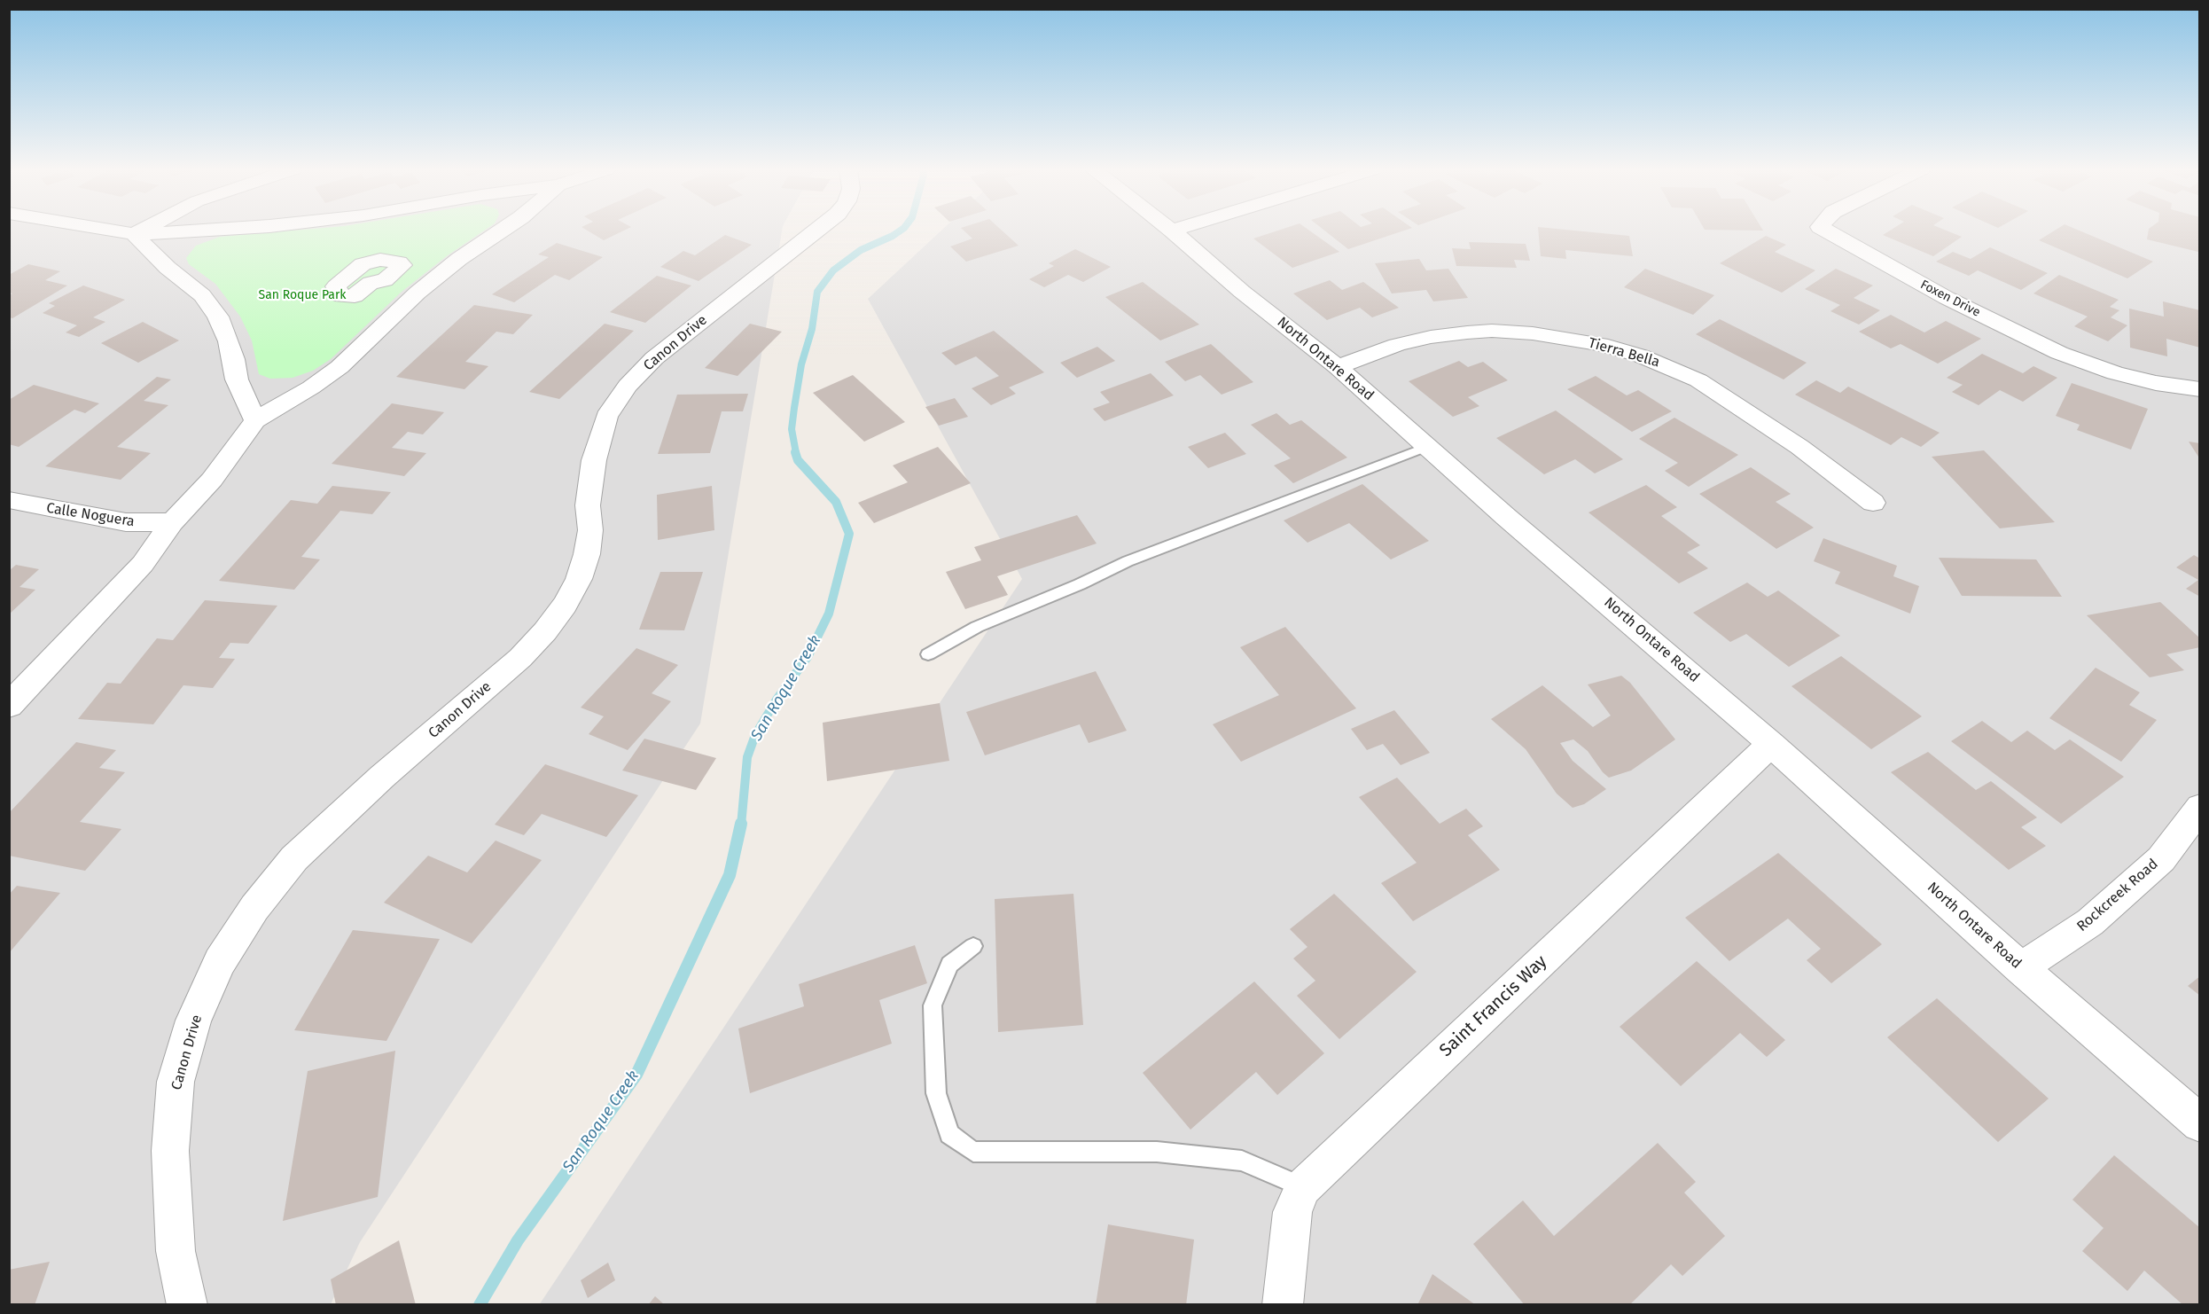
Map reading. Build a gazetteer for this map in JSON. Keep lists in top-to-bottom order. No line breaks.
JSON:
{"streets":{"street":["Foxen Drive","Canon Drive","Tierra Bella","North Ontare Road","Calle Noguera","Rockcreek Road","Saint Francis Way"]},"crossings":[["Tierra Bella","North Ontare Road"],["North Ontare Road","Rockcreek Road"],["North Ontare Road","Saint Francis Way"]],"water":["San Roque Creek"],"parks":["San Roque Park"]}
